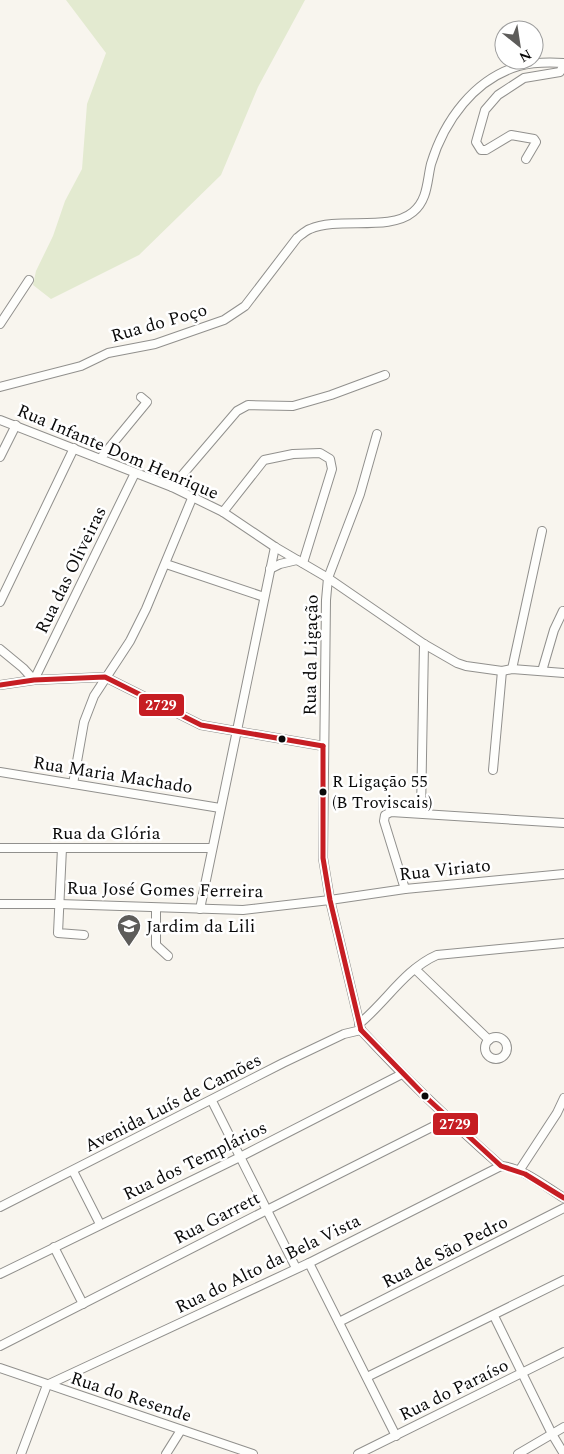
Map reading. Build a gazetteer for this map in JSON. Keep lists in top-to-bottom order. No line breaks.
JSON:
{"streets":{"street":["Rua do Poço","Rua Infante Dom Henrique","Rua das Oliveiras","Rua da Ligação","Rua Maria Machado","Rua da Glória","Rua Viriato","Rua José Gomes Ferreira","Avenida Luís de Camões","Rua dos Templários","Rua Garrett","Rua de São Pedro","Rua do Alto da Bela Vista","Rua do Paraíso","Rua do Resende"]},"crossings":[["Rua Infante Dom Henrique","Rua das Oliveiras"],["Rua Infante Dom Henrique","Rua da Ligação"],["Rua da Ligação","Rua Viriato"],["Rua da Ligação","Rua José Gomes Ferreira"],["Rua da Ligação","Avenida Luís de Camões"],["Rua Viriato","Rua José Gomes Ferreira"],["Rua do Alto da Bela Vista","Rua do Resende"]],"places":{"other":["R Ligação 55 (B Troviscais)"],"school or university":["Jardim da Lili"]},"lines":["transit line 2729"],"north":"bottom right"}
